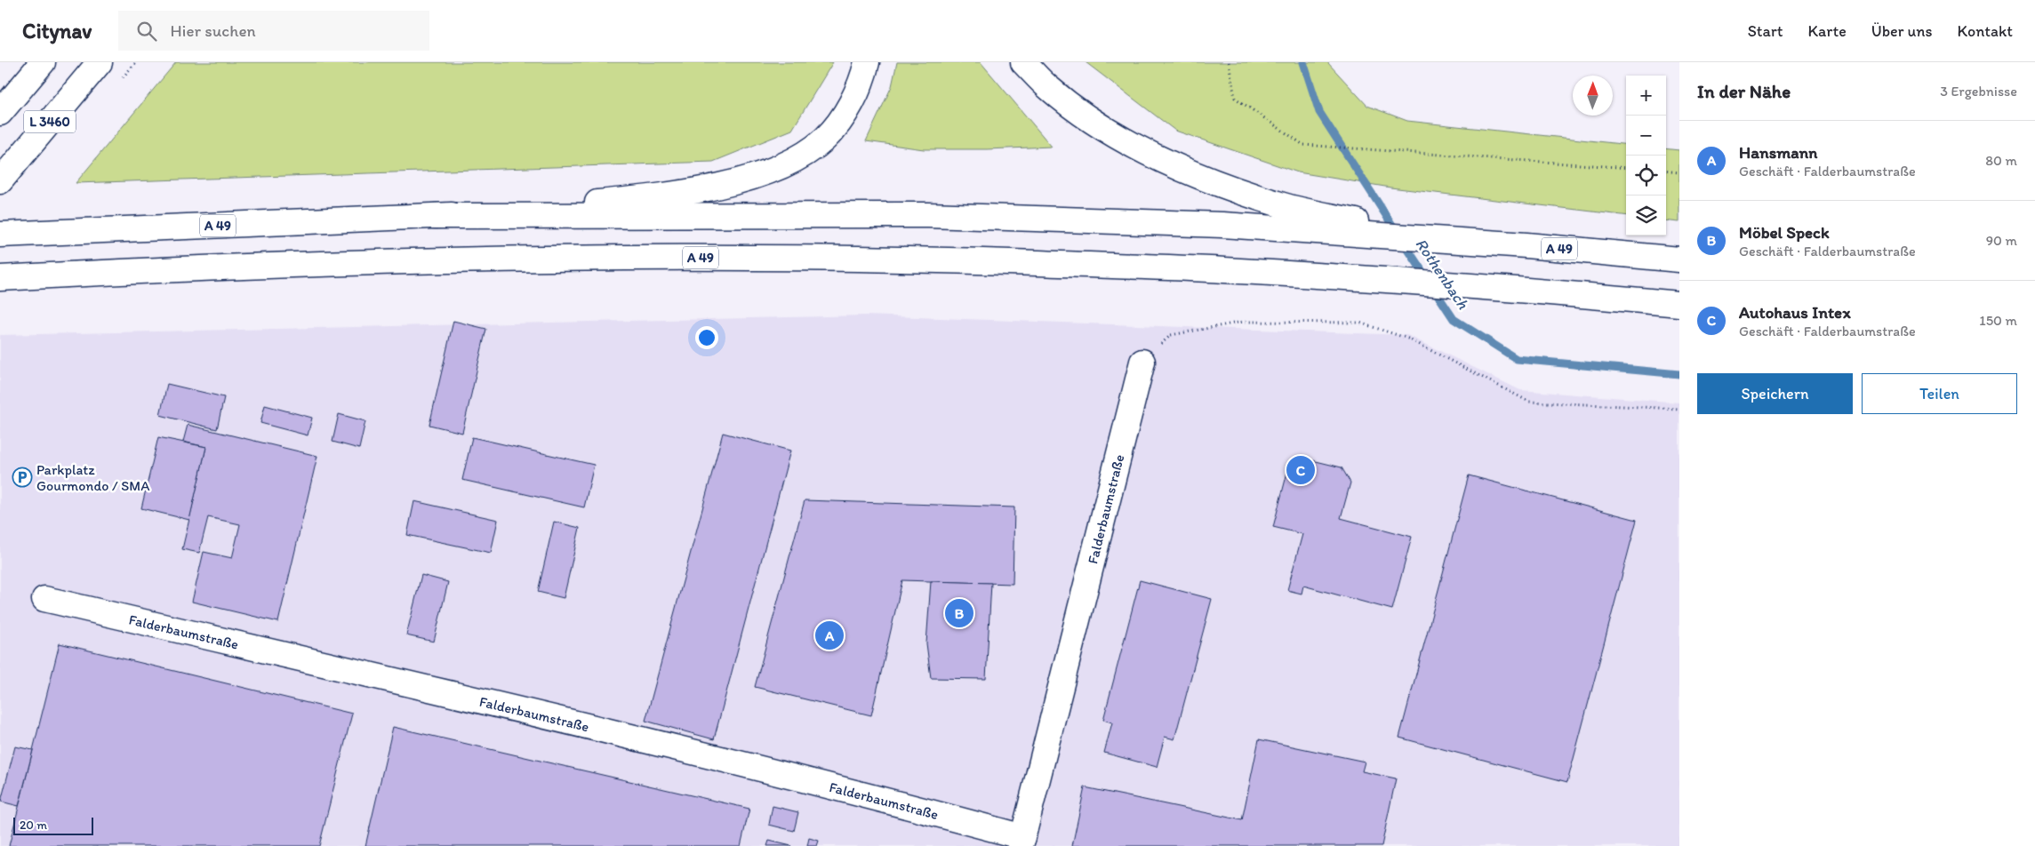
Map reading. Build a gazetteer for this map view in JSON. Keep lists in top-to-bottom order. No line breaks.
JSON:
{"streets":{"main road":["L 3460","A 49","Falderbaumstraße"]},"water":["Rothenbach"],"places":{"parking":["Parkplatz Gourmondo / SMA"]},"scale_bar":"20 m","north":"top","page":{"header":"Citynav","search":"Hier suchen","nav":["Start","Karte","Über uns","Kontakt"],"heading":["In der Nähe","3 Ergebnisse"],"map_buttons":["+","−"],"list":[{"mark":"A","name":"Hansmann","note":"Geschäft · Falderbaumstraße","value":"80 m"},{"mark":"B","name":"Möbel Speck","note":"Geschäft · Falderbaumstraße","value":"90 m"},{"mark":"C","name":"Autohaus Intex","note":"Geschäft · Falderbaumstraße","value":"150 m"}],"buttons":["Speichern","Teilen"],"pins":["C","B","A"],"scale":"20 m"}}
